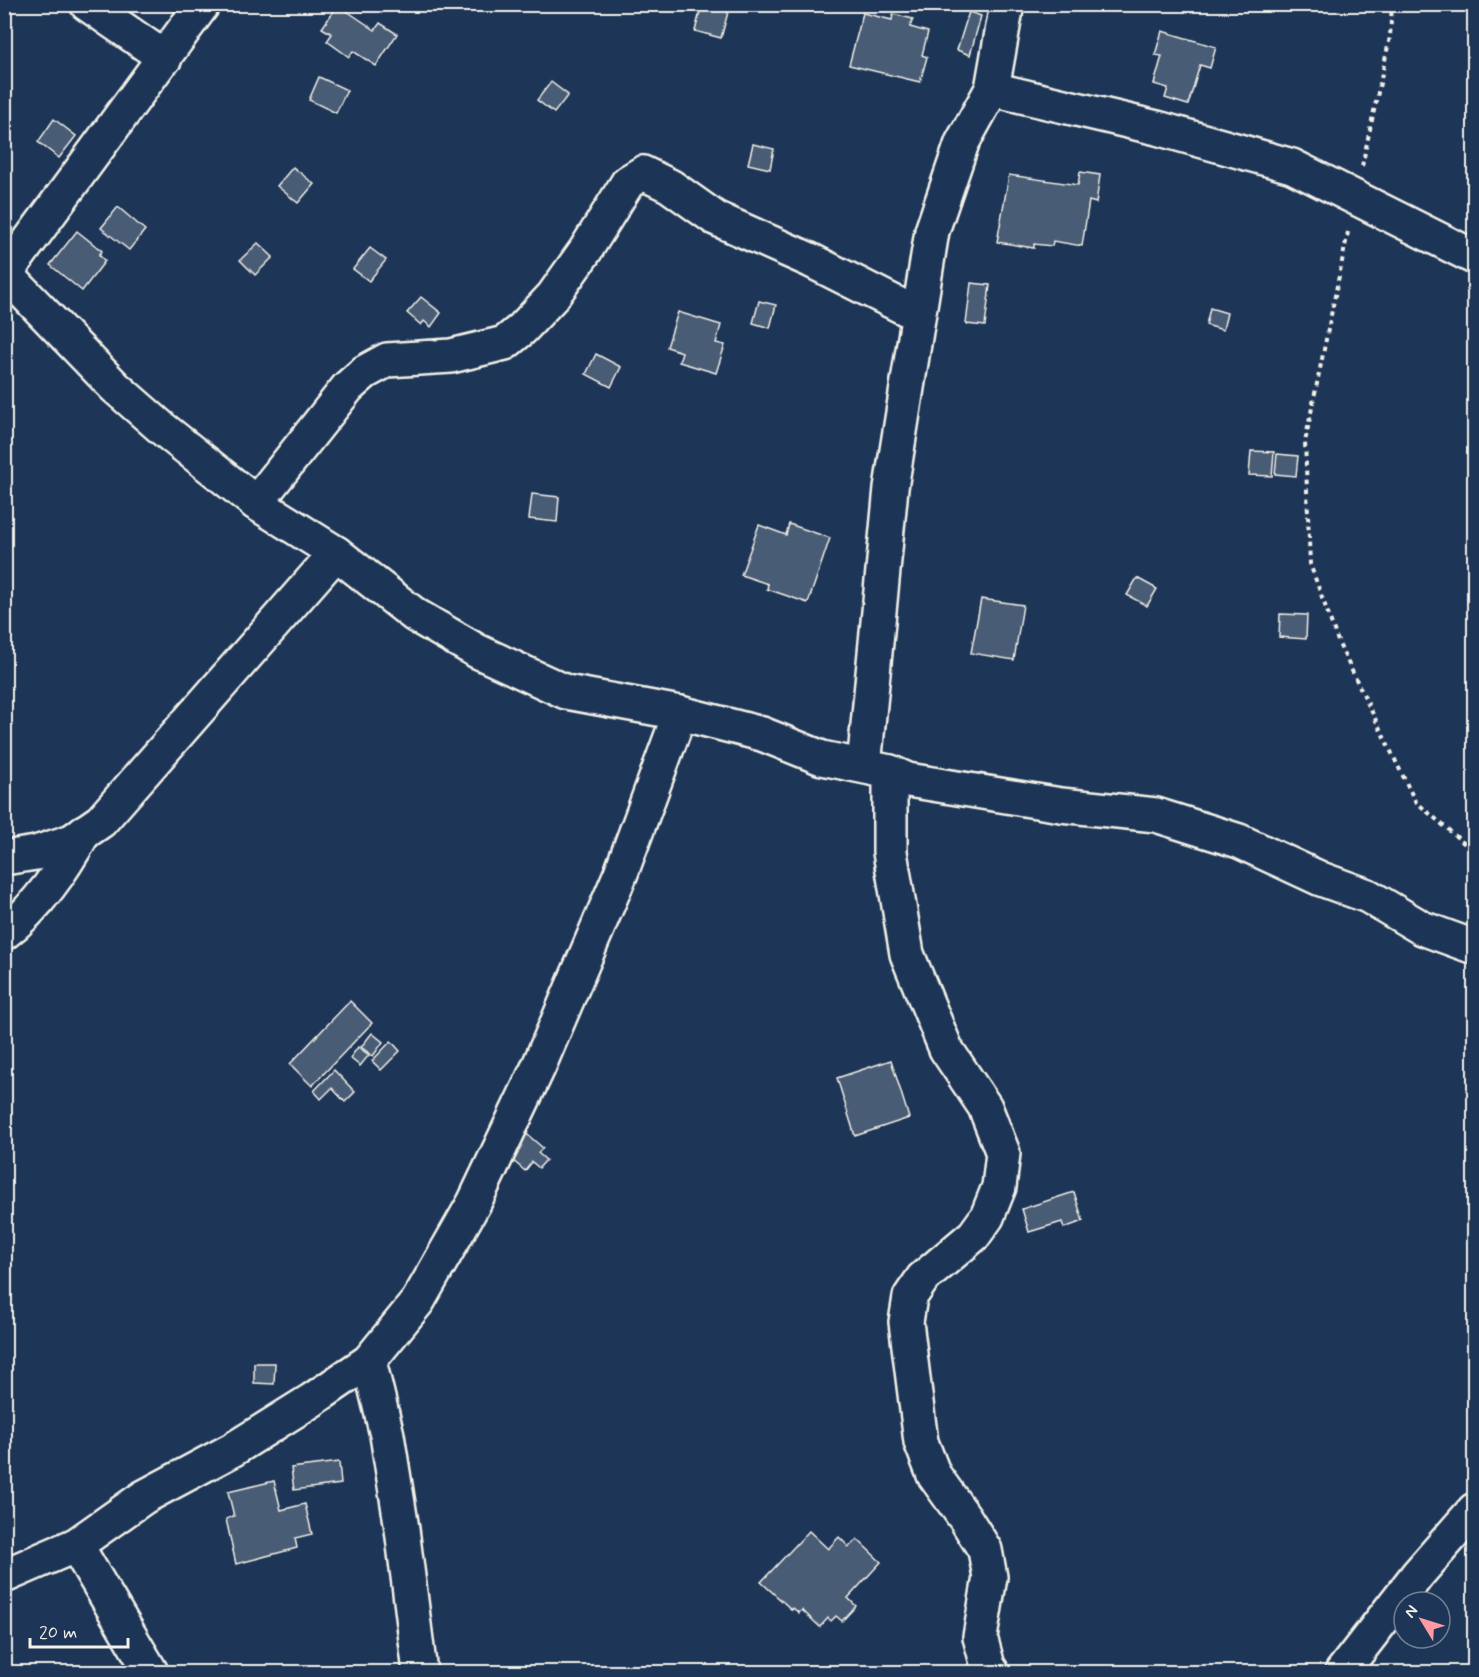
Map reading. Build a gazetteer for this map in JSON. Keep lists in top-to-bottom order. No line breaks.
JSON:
{"scale_bar":"20 m","north":"top left"}
